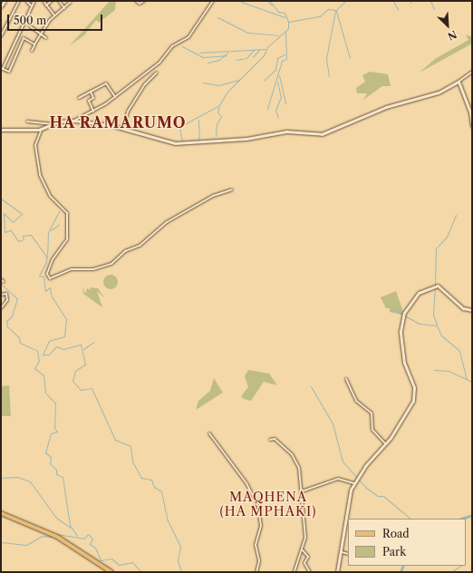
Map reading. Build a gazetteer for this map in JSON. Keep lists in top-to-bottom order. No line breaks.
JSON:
{"districts":["HA RAMARUMO","MAQHENA (HA MPHAKI)"],"legend":["Road","Park"],"scale_bar":"500 m","north":"bottom right"}
